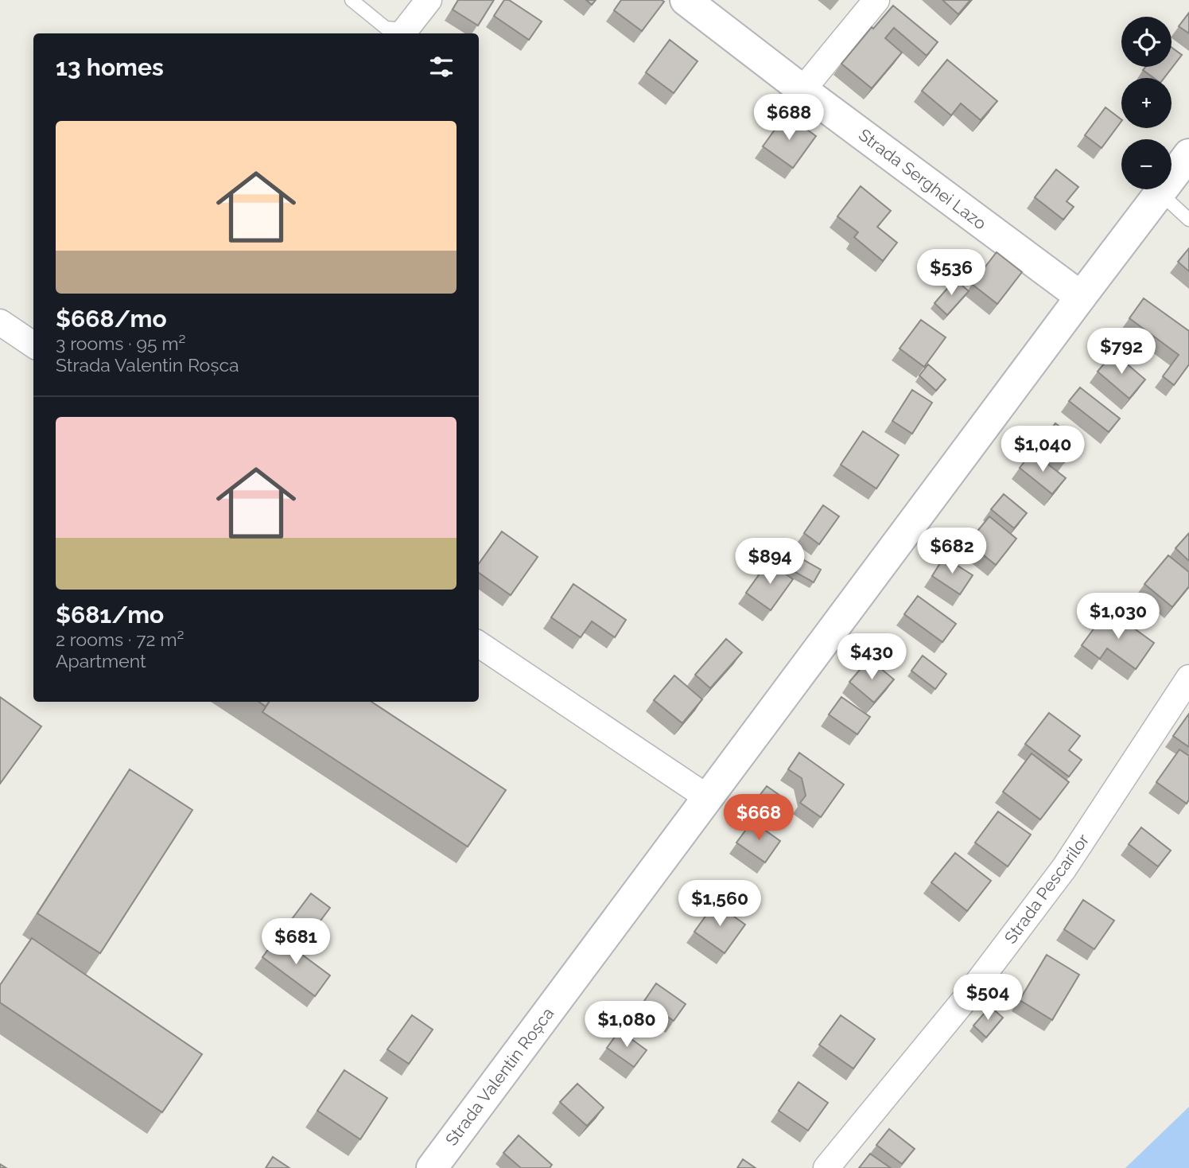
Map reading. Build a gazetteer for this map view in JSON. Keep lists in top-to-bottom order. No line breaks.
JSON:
{"streets":{"main road":["Strada Serghei Lazo","Strada Valentin Roșca"],"street":["Strada Pescarilor"]},"crossings":[["Strada Serghei Lazo","Strada Valentin Roșca"]],"page":{"map_buttons":["+","−"],"heading":"13 homes","price":["$688","$536","$792","$1,040","$682","$894","$1,030","$430","$668","$1,560","$681","$504","$1,080"],"list":[{"name":"$668/mo","note":"3 rooms · 95 m² · Strada Valentin Roșca"},{"name":"$681/mo","note":"2 rooms · 72 m² · Apartment"}]}}
